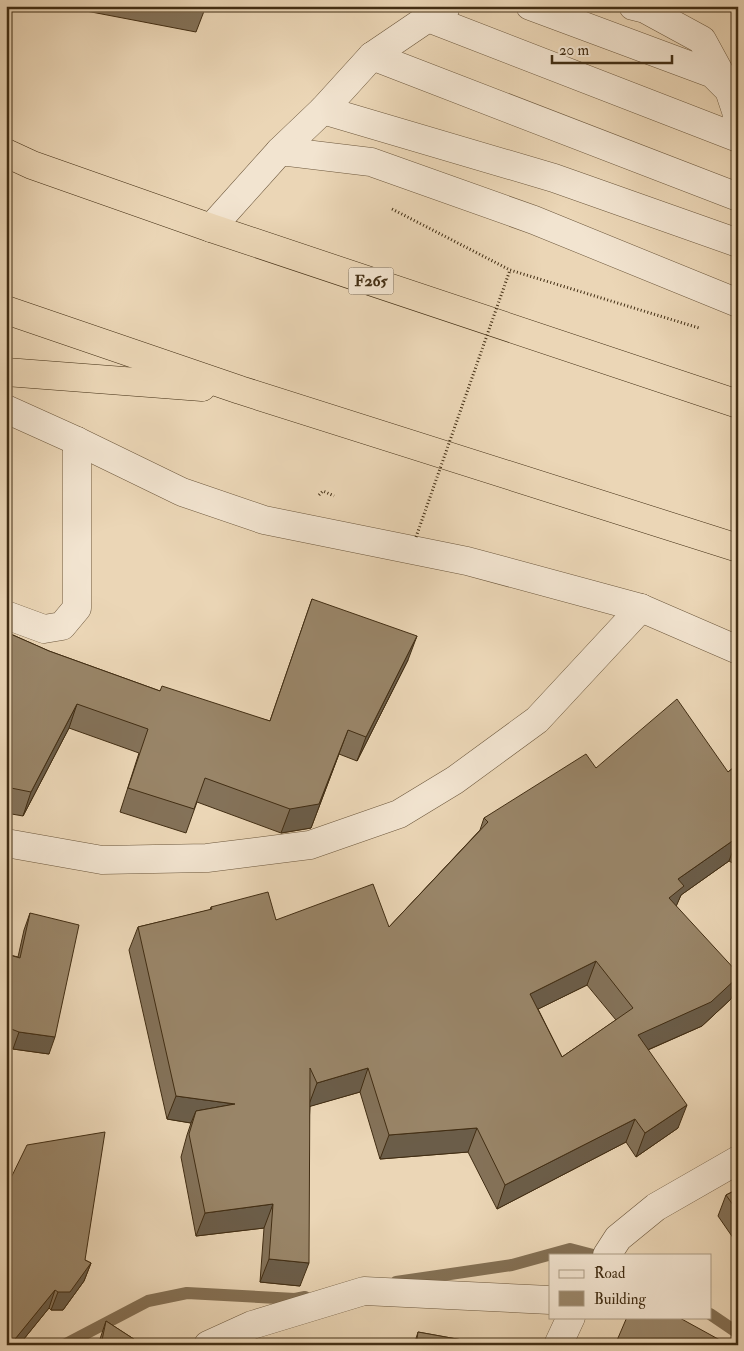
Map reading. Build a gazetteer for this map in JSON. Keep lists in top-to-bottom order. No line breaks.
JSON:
{"streets":{"highway":["F265"]},"legend":["Road","Building"],"scale_bar":"20 m"}
